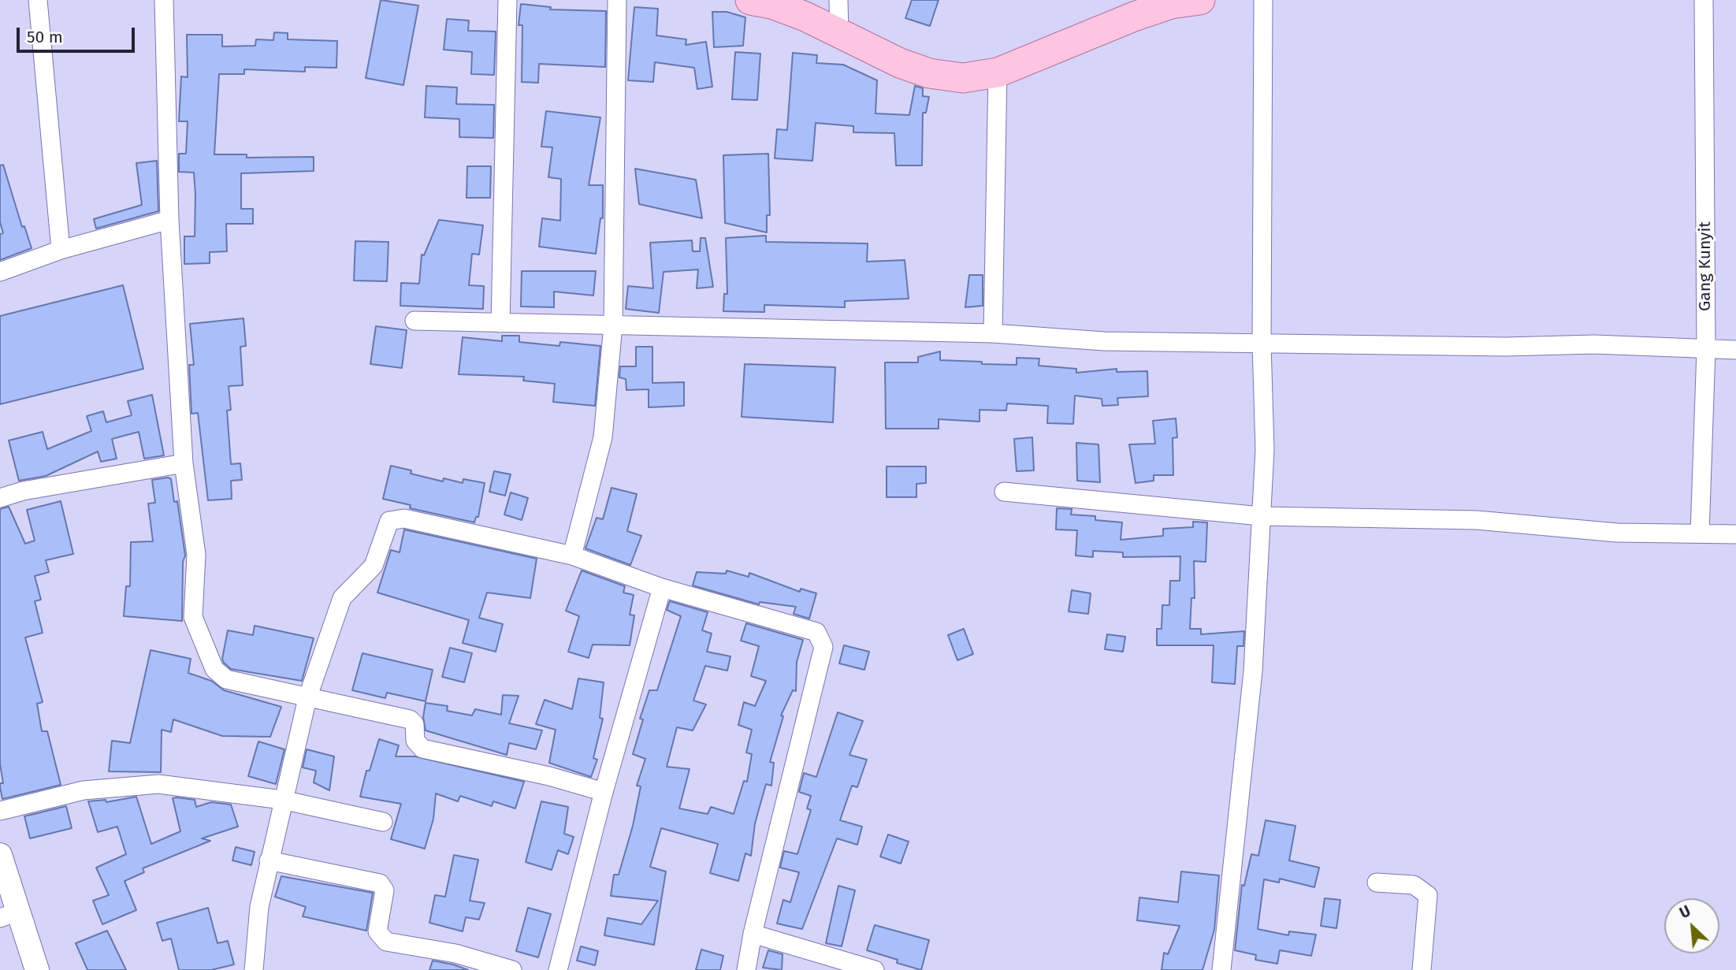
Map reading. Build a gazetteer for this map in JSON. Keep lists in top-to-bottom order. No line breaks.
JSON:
{"streets":{"street":["Gang Kunyit"]},"scale_bar":"50 m","north":"top left"}
